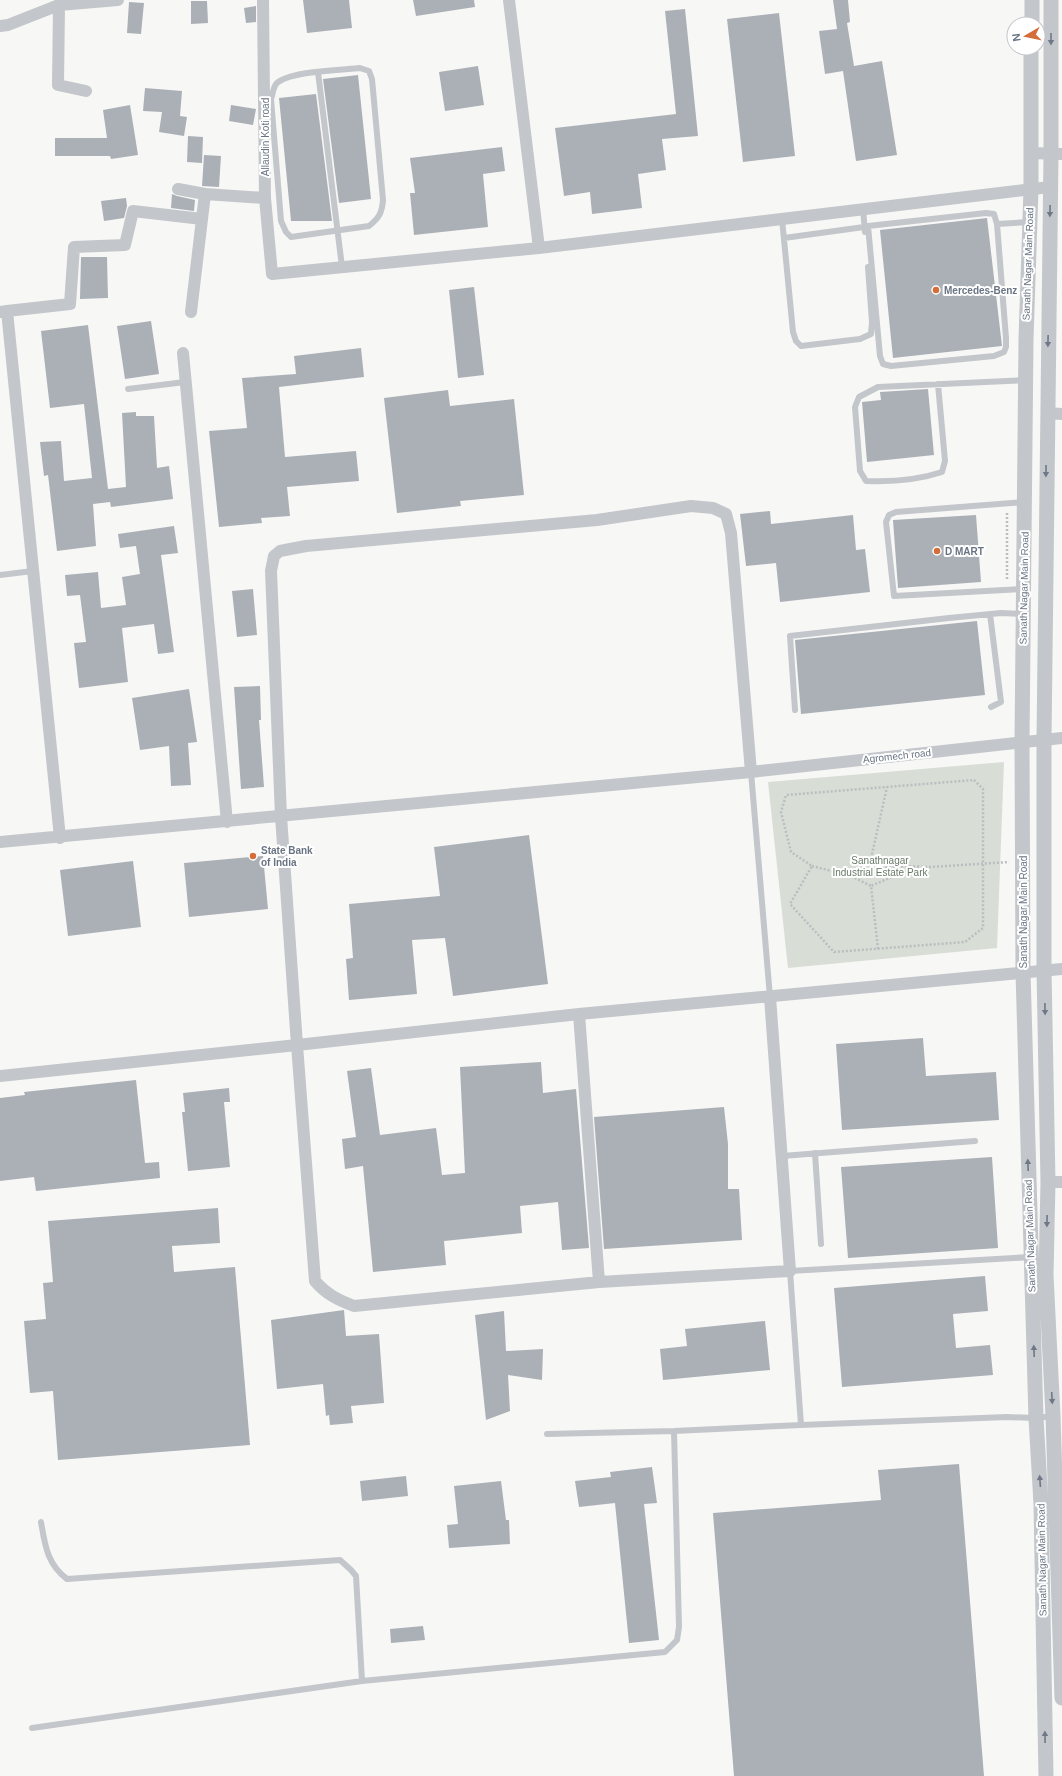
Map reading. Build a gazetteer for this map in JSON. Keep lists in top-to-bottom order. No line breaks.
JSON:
{"streets":{"street":["Allaudin Koti road","Sanath Nagar Main Road","Agromech road"]},"crossings":[["Sanath Nagar Main Road","Agromech road"]],"parks":["Sanathnagar Industrial Estate Park"],"places":["Mercedes-Benz","D MART","State Bank of India"],"north":"left"}
